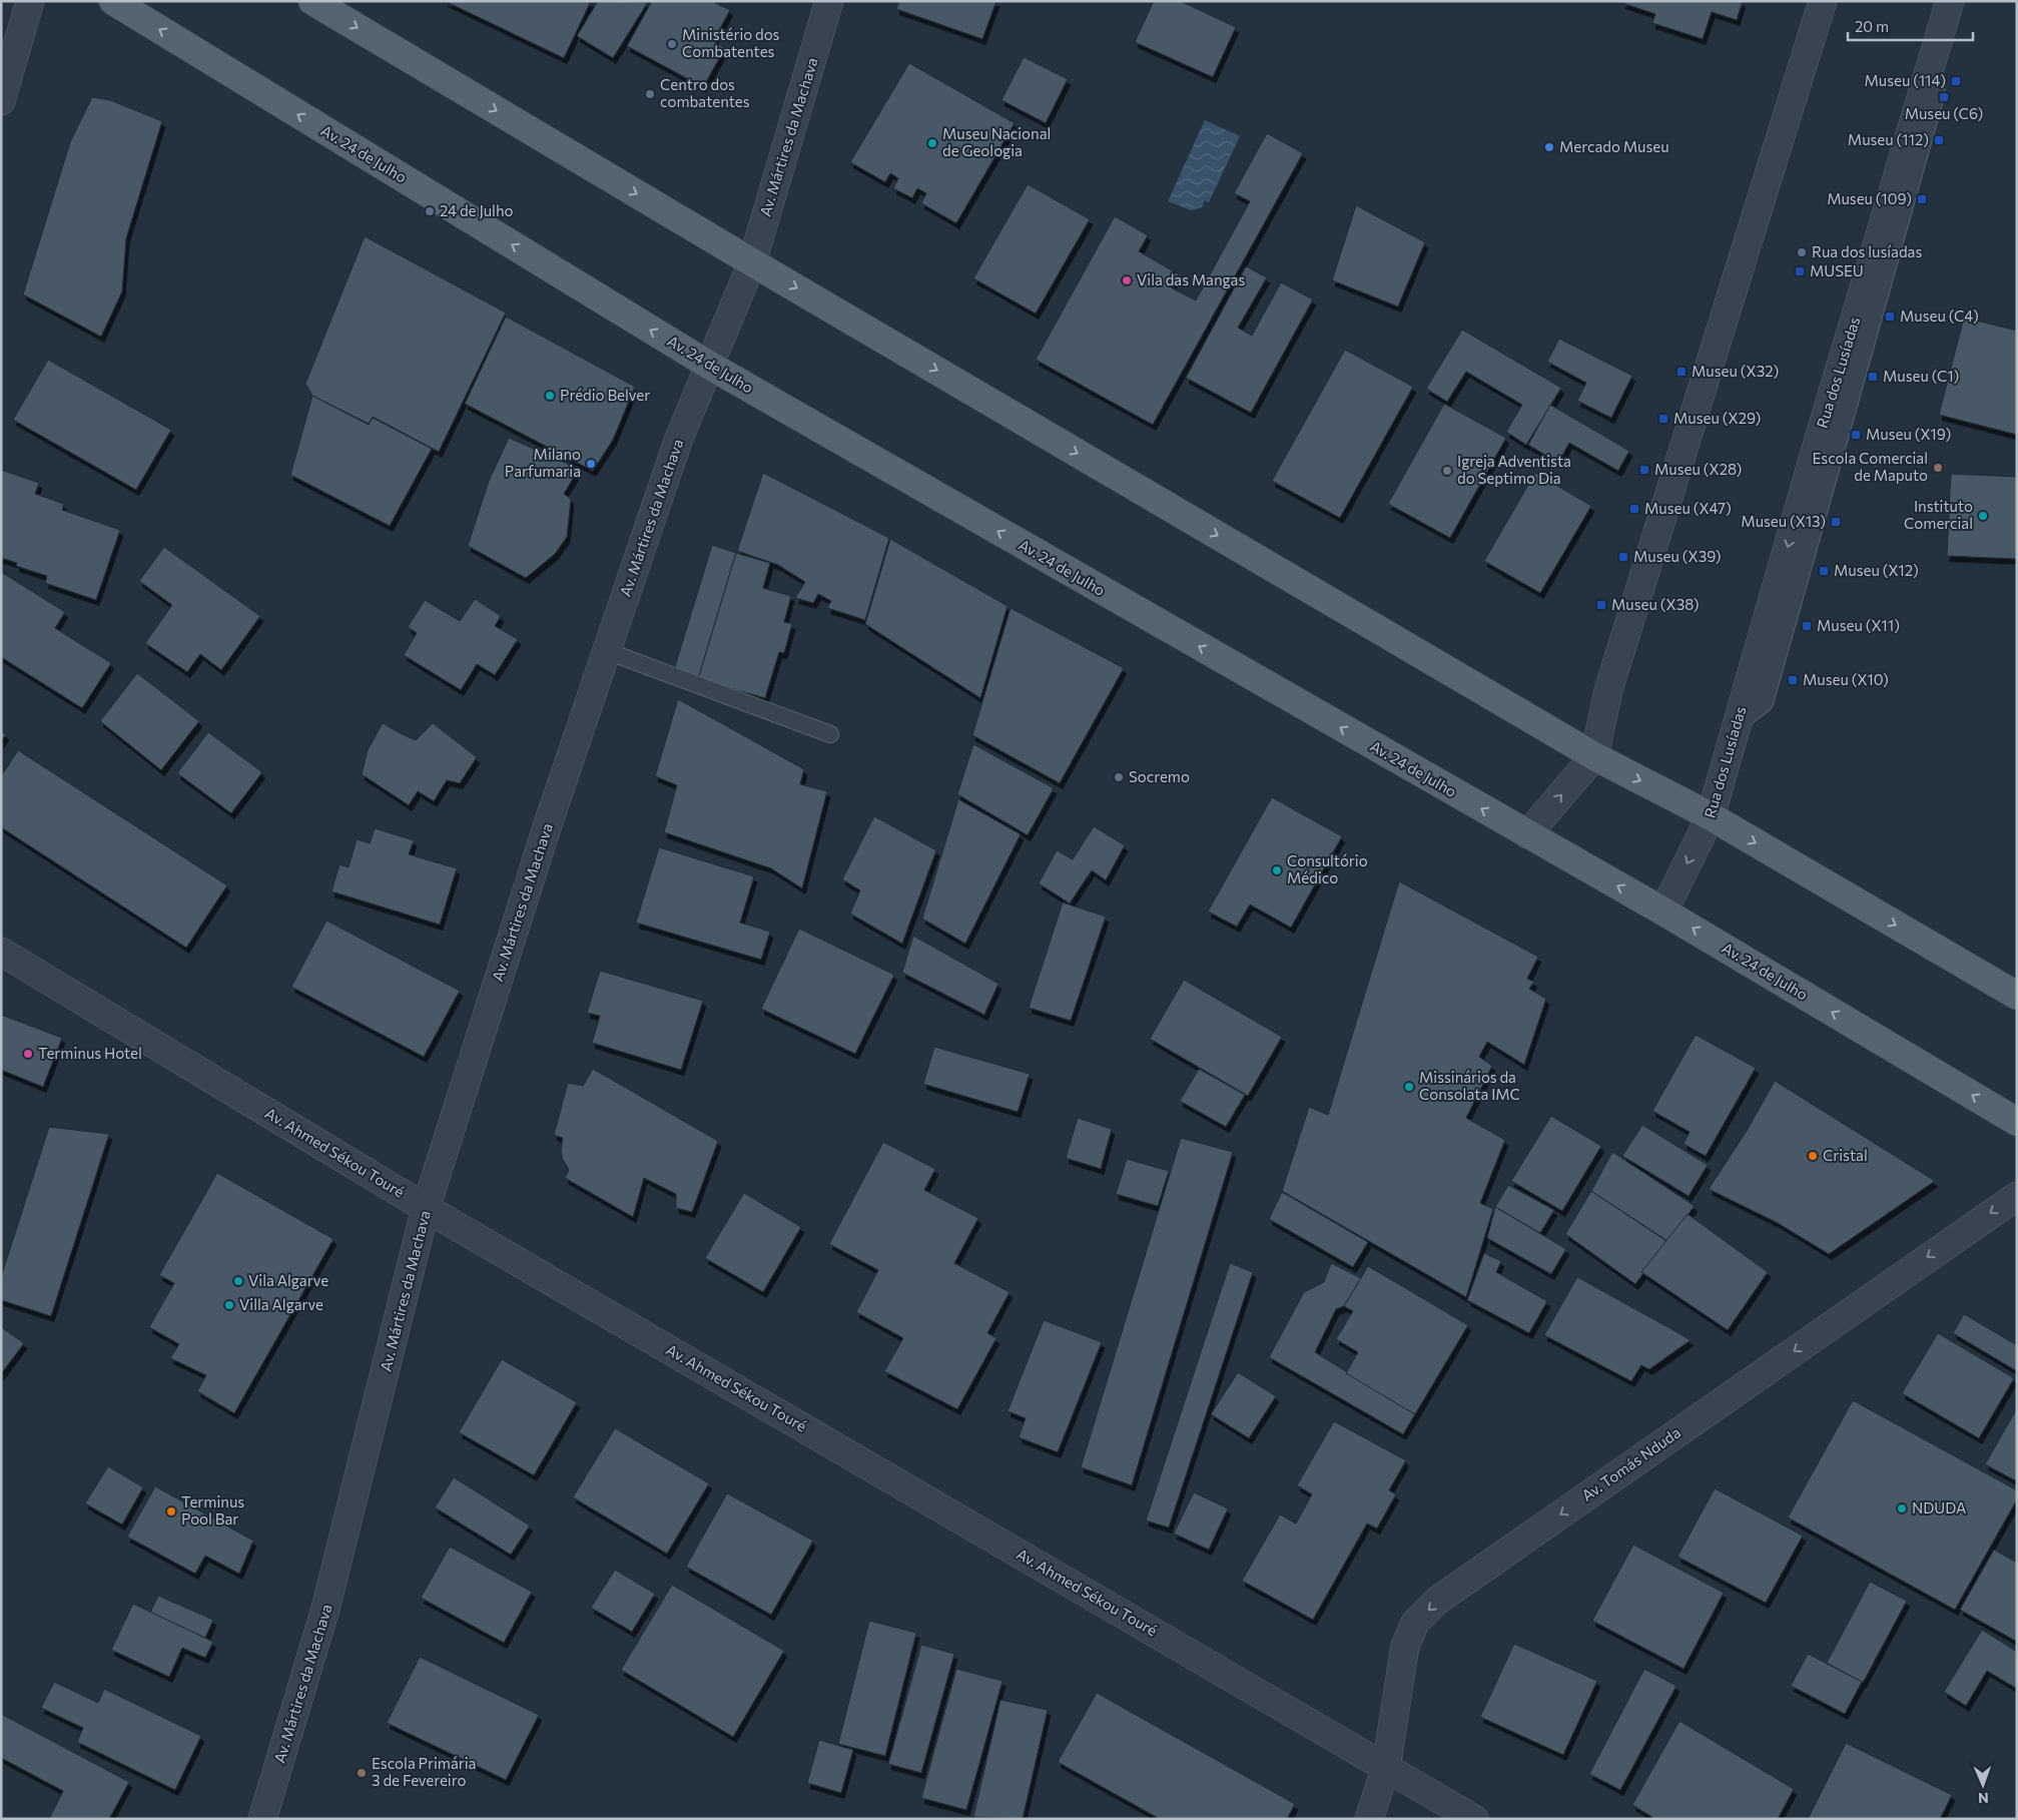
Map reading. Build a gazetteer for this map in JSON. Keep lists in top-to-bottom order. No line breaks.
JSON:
{"streets":{"main road":["Av. 24 de Julho"],"street":["Av. Mártires da Machava","Rua dos Lusíadas","Av. Ahmed Sékou Touré","Av. Tomás Nduda"]},"crossings":[["Av. Mártires da Machava","Av. 24 de Julho"],["Av. Mártires da Machava","Av. Ahmed Sékou Touré"],["Av. 24 de Julho","Rua dos Lusíadas"],["Av. Ahmed Sékou Touré","Av. Tomás Nduda"]],"one_way":["Av. Tomás Nduda"],"places":{"other":["Ministério dos Combatentes","Centro dos combatentes","Museu Nacional de Geologia","Mercado Museu","24 de Julho","Rua dos lusíadas","Vila das Mangas","Prédio Belver","Milano Parfumaria","Escola Comercial de Maputo","Igreja Adventista do Septimo Dia","Instituto Comercial","Socremo","Consultório Médico","Terminus Hotel","Missinários da Consolata IMC","Cristal","Vila Algarve","Villa Algarve","NDUDA","Terminus Pool Bar","Escola Primária 3 de Fevereiro"],"transit":["Museu (114)","Museu (C6)","Museu (112)","Museu (109)","MUSEU","Museu (C4)","Museu (X32)","Museu (C1)","Museu (X29)","Museu (X19)","Museu (X28)","Museu (X47)","Museu (X13)","Museu (X39)","Museu (X12)","Museu (X38)","Museu (X11)","Museu (X10)"]},"scale_bar":"20 m","north":"bottom"}
